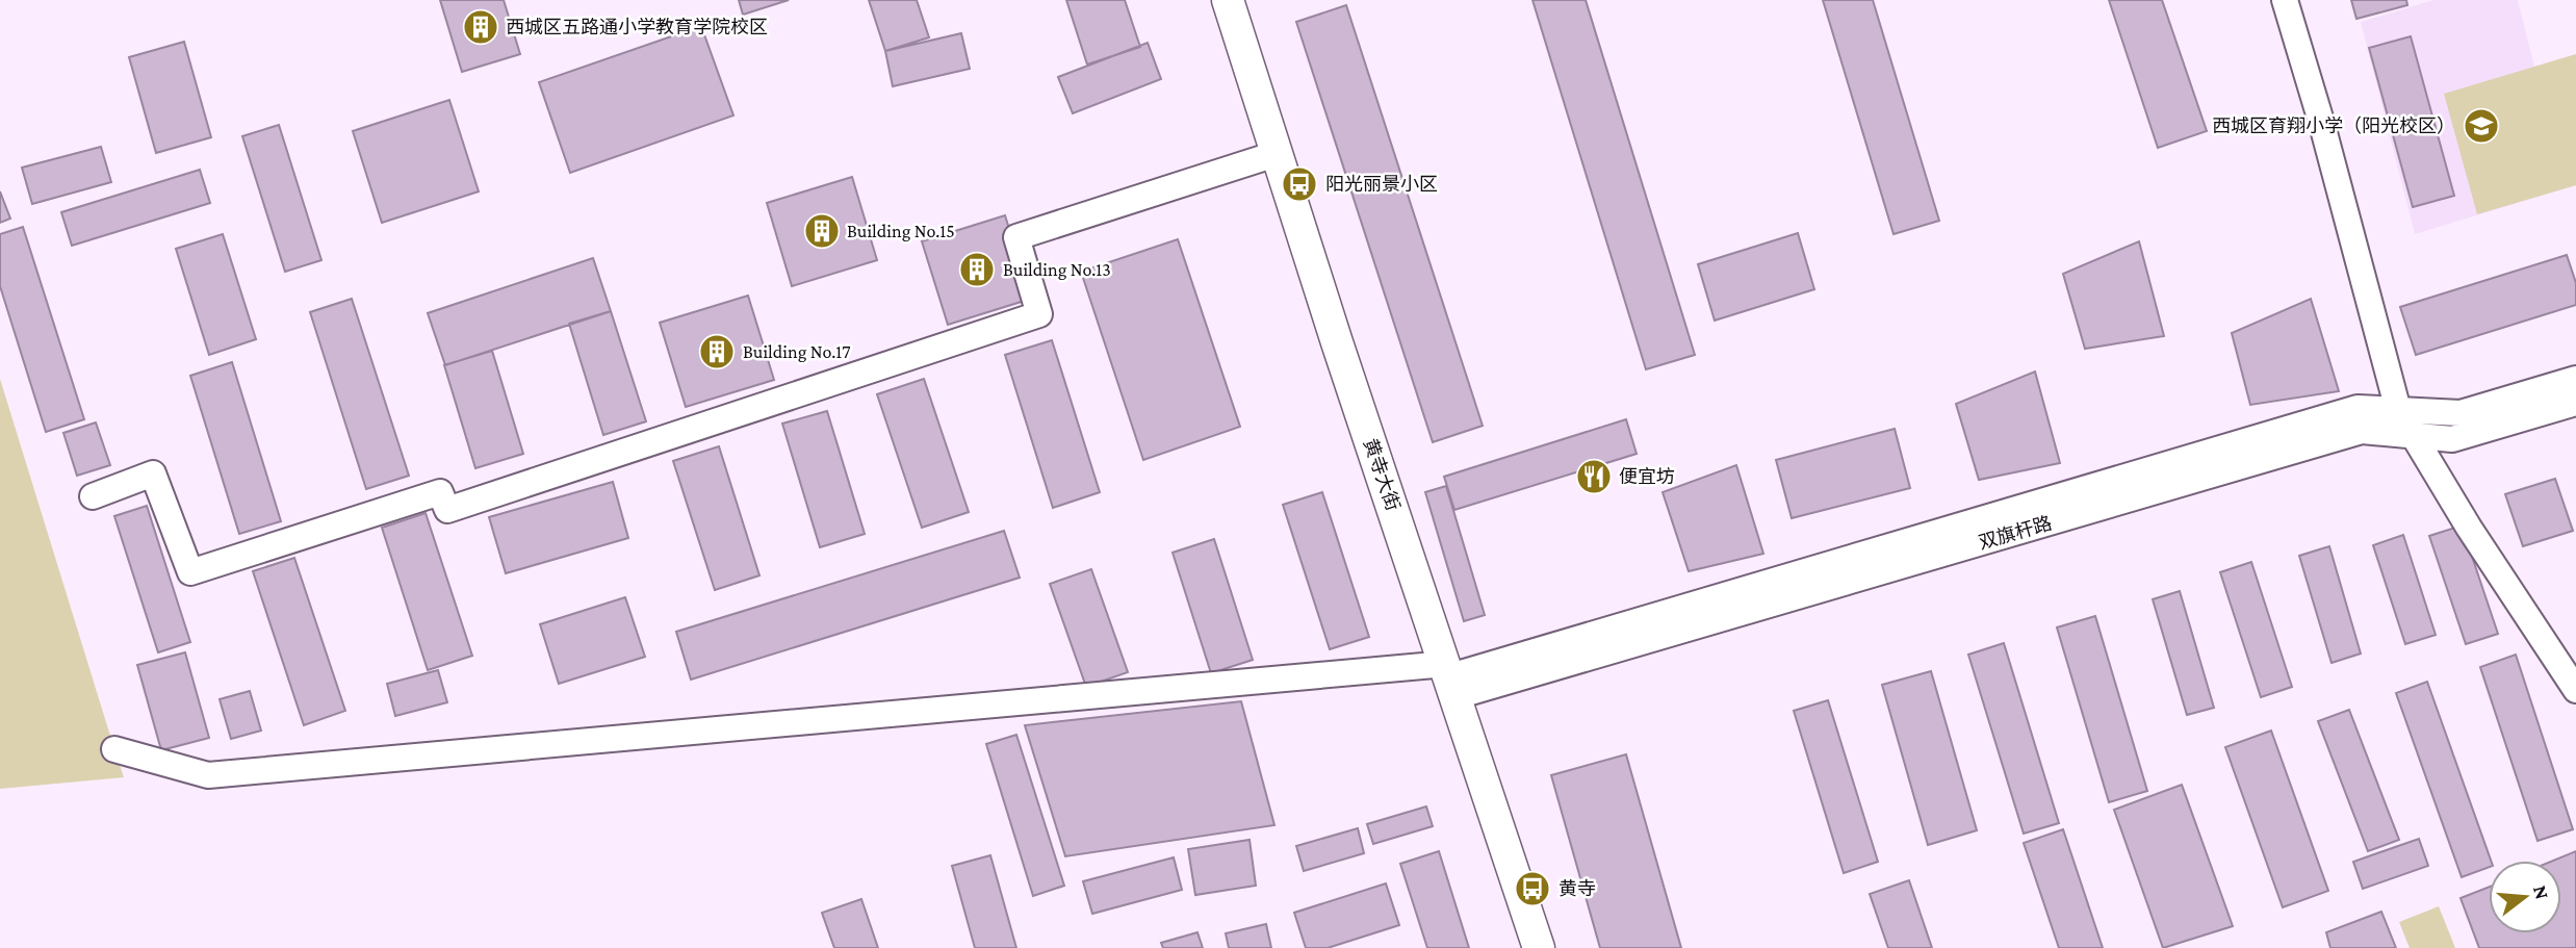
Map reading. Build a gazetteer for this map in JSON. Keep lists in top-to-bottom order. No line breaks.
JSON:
{"streets":{"street":["黄寺大街","双旗杆路"]},"crossings":[["黄寺大街","双旗杆路"]],"places":{"building":["西城区五路通小学教育学院校区","Building No.15","Building No.13","Building No.17"],"school or university":["西城区育翔小学（阳光校区）"],"bus stop":["阳光丽景小区","黄寺"],"restaurant":["便宜坊"]},"north":"right"}
